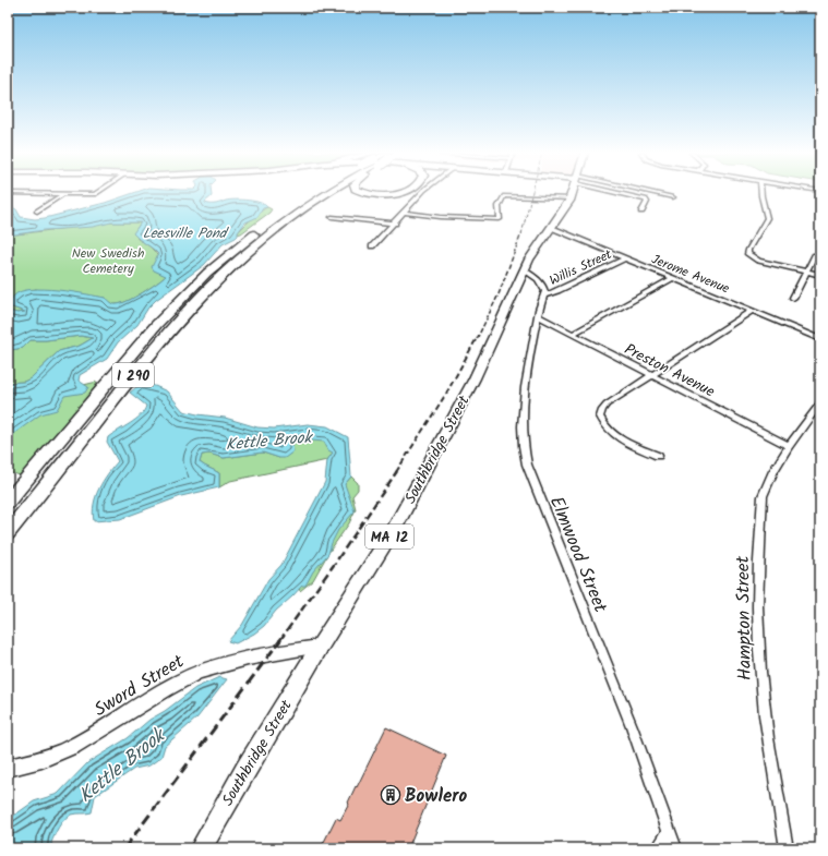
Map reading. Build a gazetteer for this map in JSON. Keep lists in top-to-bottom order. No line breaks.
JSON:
{"streets":{"highway":["I 290"],"main road":["Southbridge Street","MA 12","Sword Street"],"street":["Willis Street","Jerome Avenue","Preston Avenue","Elmwood Street","Hampton Street"]},"crossings":[["Willis Street","Jerome Avenue"],["Willis Street","Elmwood Street"],["Jerome Avenue","Southbridge Street"],["Preston Avenue","Elmwood Street"],["Preston Avenue","Hampton Street"],["Southbridge Street","Sword Street"]],"water":["Leesville Pond","Kettle Brook"],"parks":["New Swedish Cemetery"],"places":{"building":["Bowlero"]}}
